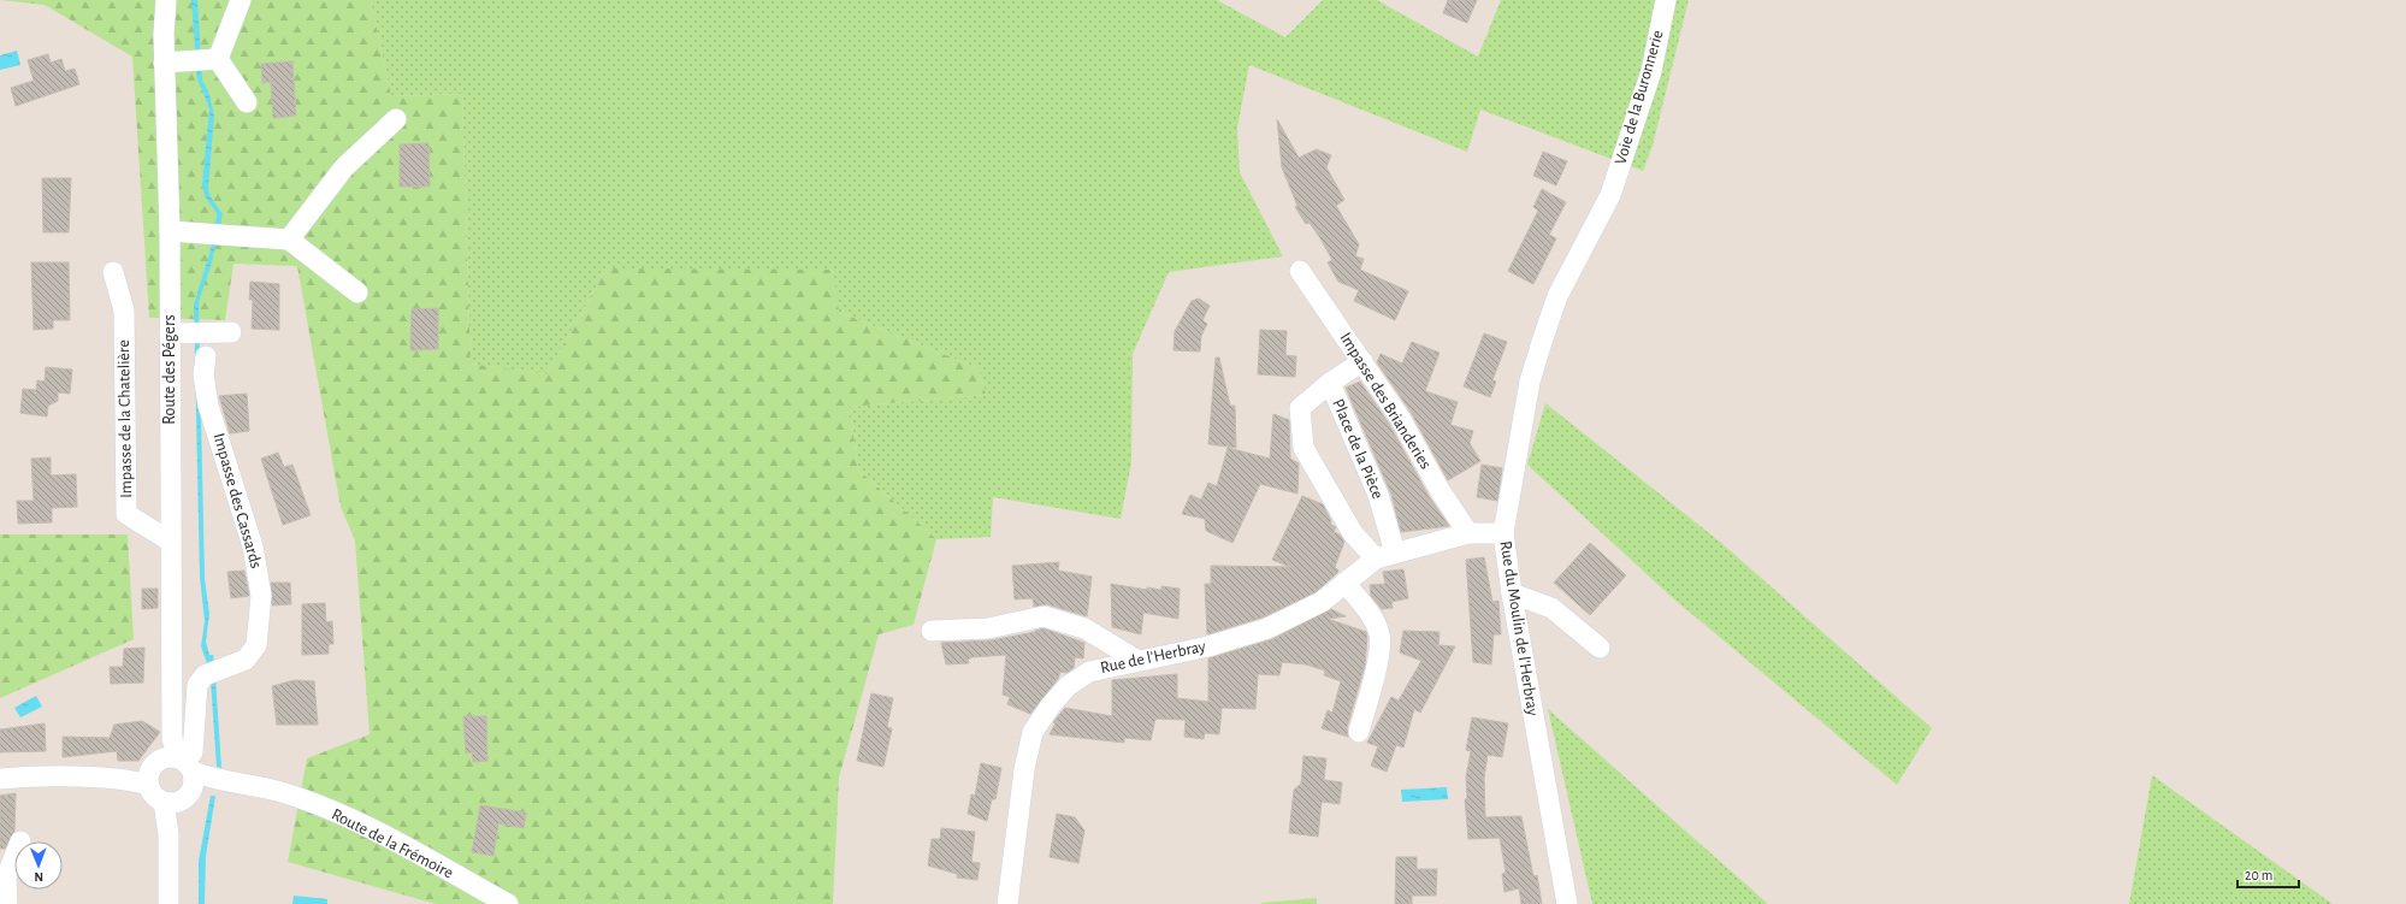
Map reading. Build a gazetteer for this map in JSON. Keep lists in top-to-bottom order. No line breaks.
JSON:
{"streets":{"street":["Voie de la Buronnerie","Route des Pégers","Impasse des Brianderies","Impasse de la Chatelière","Place de la Pièce","Impasse des Cassards","Rue du Moulin de l'Herbray","Rue de l'Herbray","Route de la Frémoire"]},"crossings":[["Voie de la Buronnerie","Rue du Moulin de l'Herbray"],["Route des Pégers","Impasse de la Chatelière"],["Route des Pégers","Impasse des Cassards"],["Route des Pégers","Route de la Frémoire"],["Impasse des Brianderies","Rue de l'Herbray"],["Place de la Pièce","Rue de l'Herbray"],["Impasse des Cassards","Route de la Frémoire"],["Rue du Moulin de l'Herbray","Rue de l'Herbray"]],"scale_bar":"20 m","north":"bottom"}
